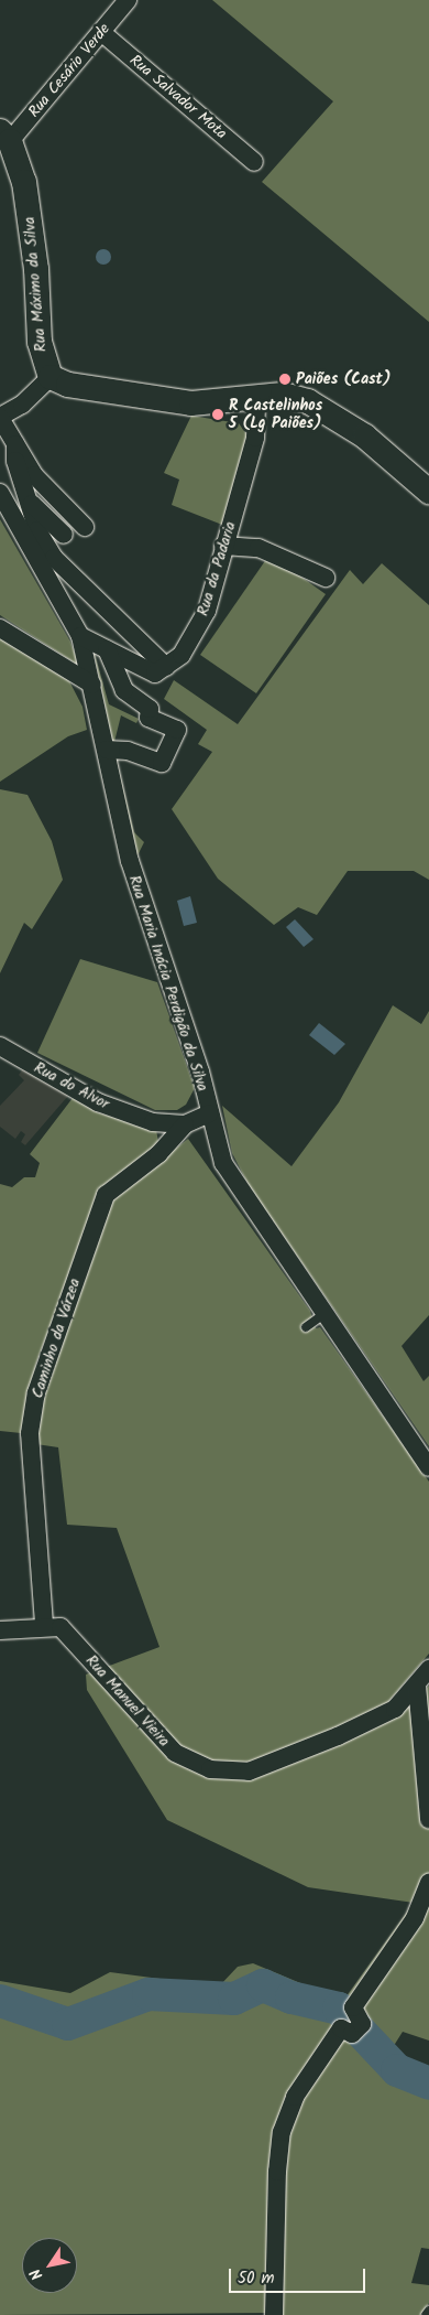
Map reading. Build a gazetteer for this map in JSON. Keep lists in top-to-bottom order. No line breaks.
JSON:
{"streets":{"street":["Rua Cesário Verde","Rua Salvador Mota","Rua Máximo da Silva","Rua da Padaria","Rua Maria Inácia Perdigão da Silva","Rua do Alvor","Caminho da Várzea","Rua Manuel Vieira"]},"crossings":[["Rua Cesário Verde","Rua Salvador Mota"],["Rua Cesário Verde","Rua Máximo da Silva"],["Rua Maria Inácia Perdigão da Silva","Rua do Alvor"],["Rua do Alvor","Caminho da Várzea"],["Caminho da Várzea","Rua Manuel Vieira"]],"places":["Paiões (Cast)","R Castelinhos 5 (Lg Paiões)"],"scale_bar":"50 m","north":"bottom left"}
